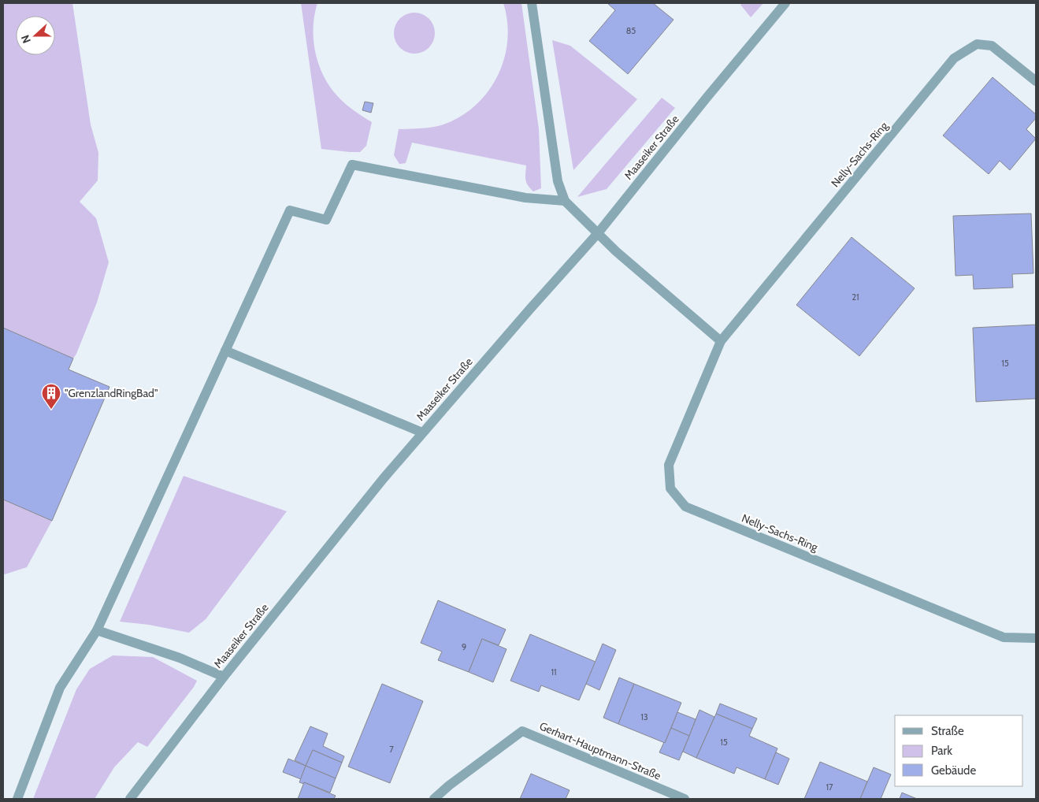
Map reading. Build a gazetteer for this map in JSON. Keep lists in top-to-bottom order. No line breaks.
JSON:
{"streets":{"street":["Maaseiker Straße","Nelly-Sachs-Ring","Gerhart-Hauptmann-Straße"]},"places":{"building":["\"GrenzlandRingBad\""]},"house_numbers":["85","21","15","9","11","13","15","7","17"],"legend":["Straße","Park","Gebäude"],"north":"left"}
